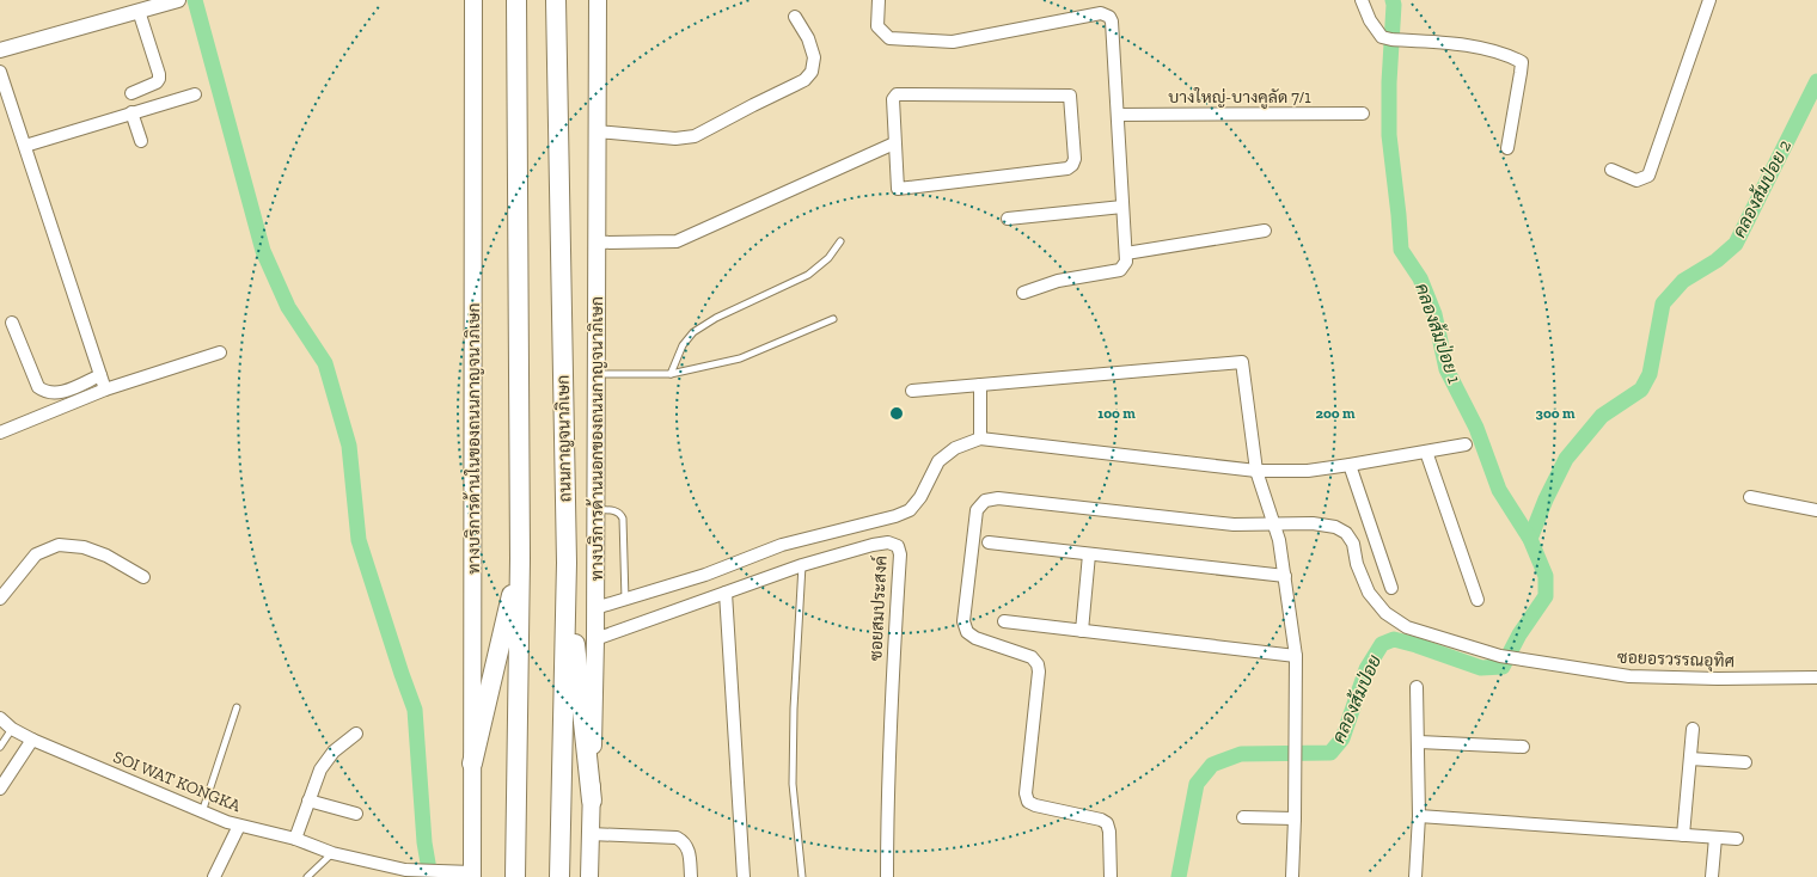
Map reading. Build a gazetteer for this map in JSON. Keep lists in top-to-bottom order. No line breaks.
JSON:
{"streets":{"highway":["ถนนกาญจนาภิเษก"],"main road":["ทางบริการด้านในของถนนกาญจนาภิเษก","ทางบริการด้านนอกของถนนกาญจนาภิเษก"],"street":["บางใหญ่-บางคูลัด 7/1","ซอยสมประสงค์","ซอยอรวรรณอุทิศ","SOI WAT KONGKA"]},"crossings":[["ทางบริการด้านในของถนนกาญจนาภิเษก","SOI WAT KONGKA"],["ทางบริการด้านนอกของถนนกาญจนาภิเษก","ซอยสมประสงค์"]],"water":["คลองส้มป่อย 2","คลองส้มป่อย 1","คลองส้มป่อย"],"rings":["100 m","200 m","300 m"]}
